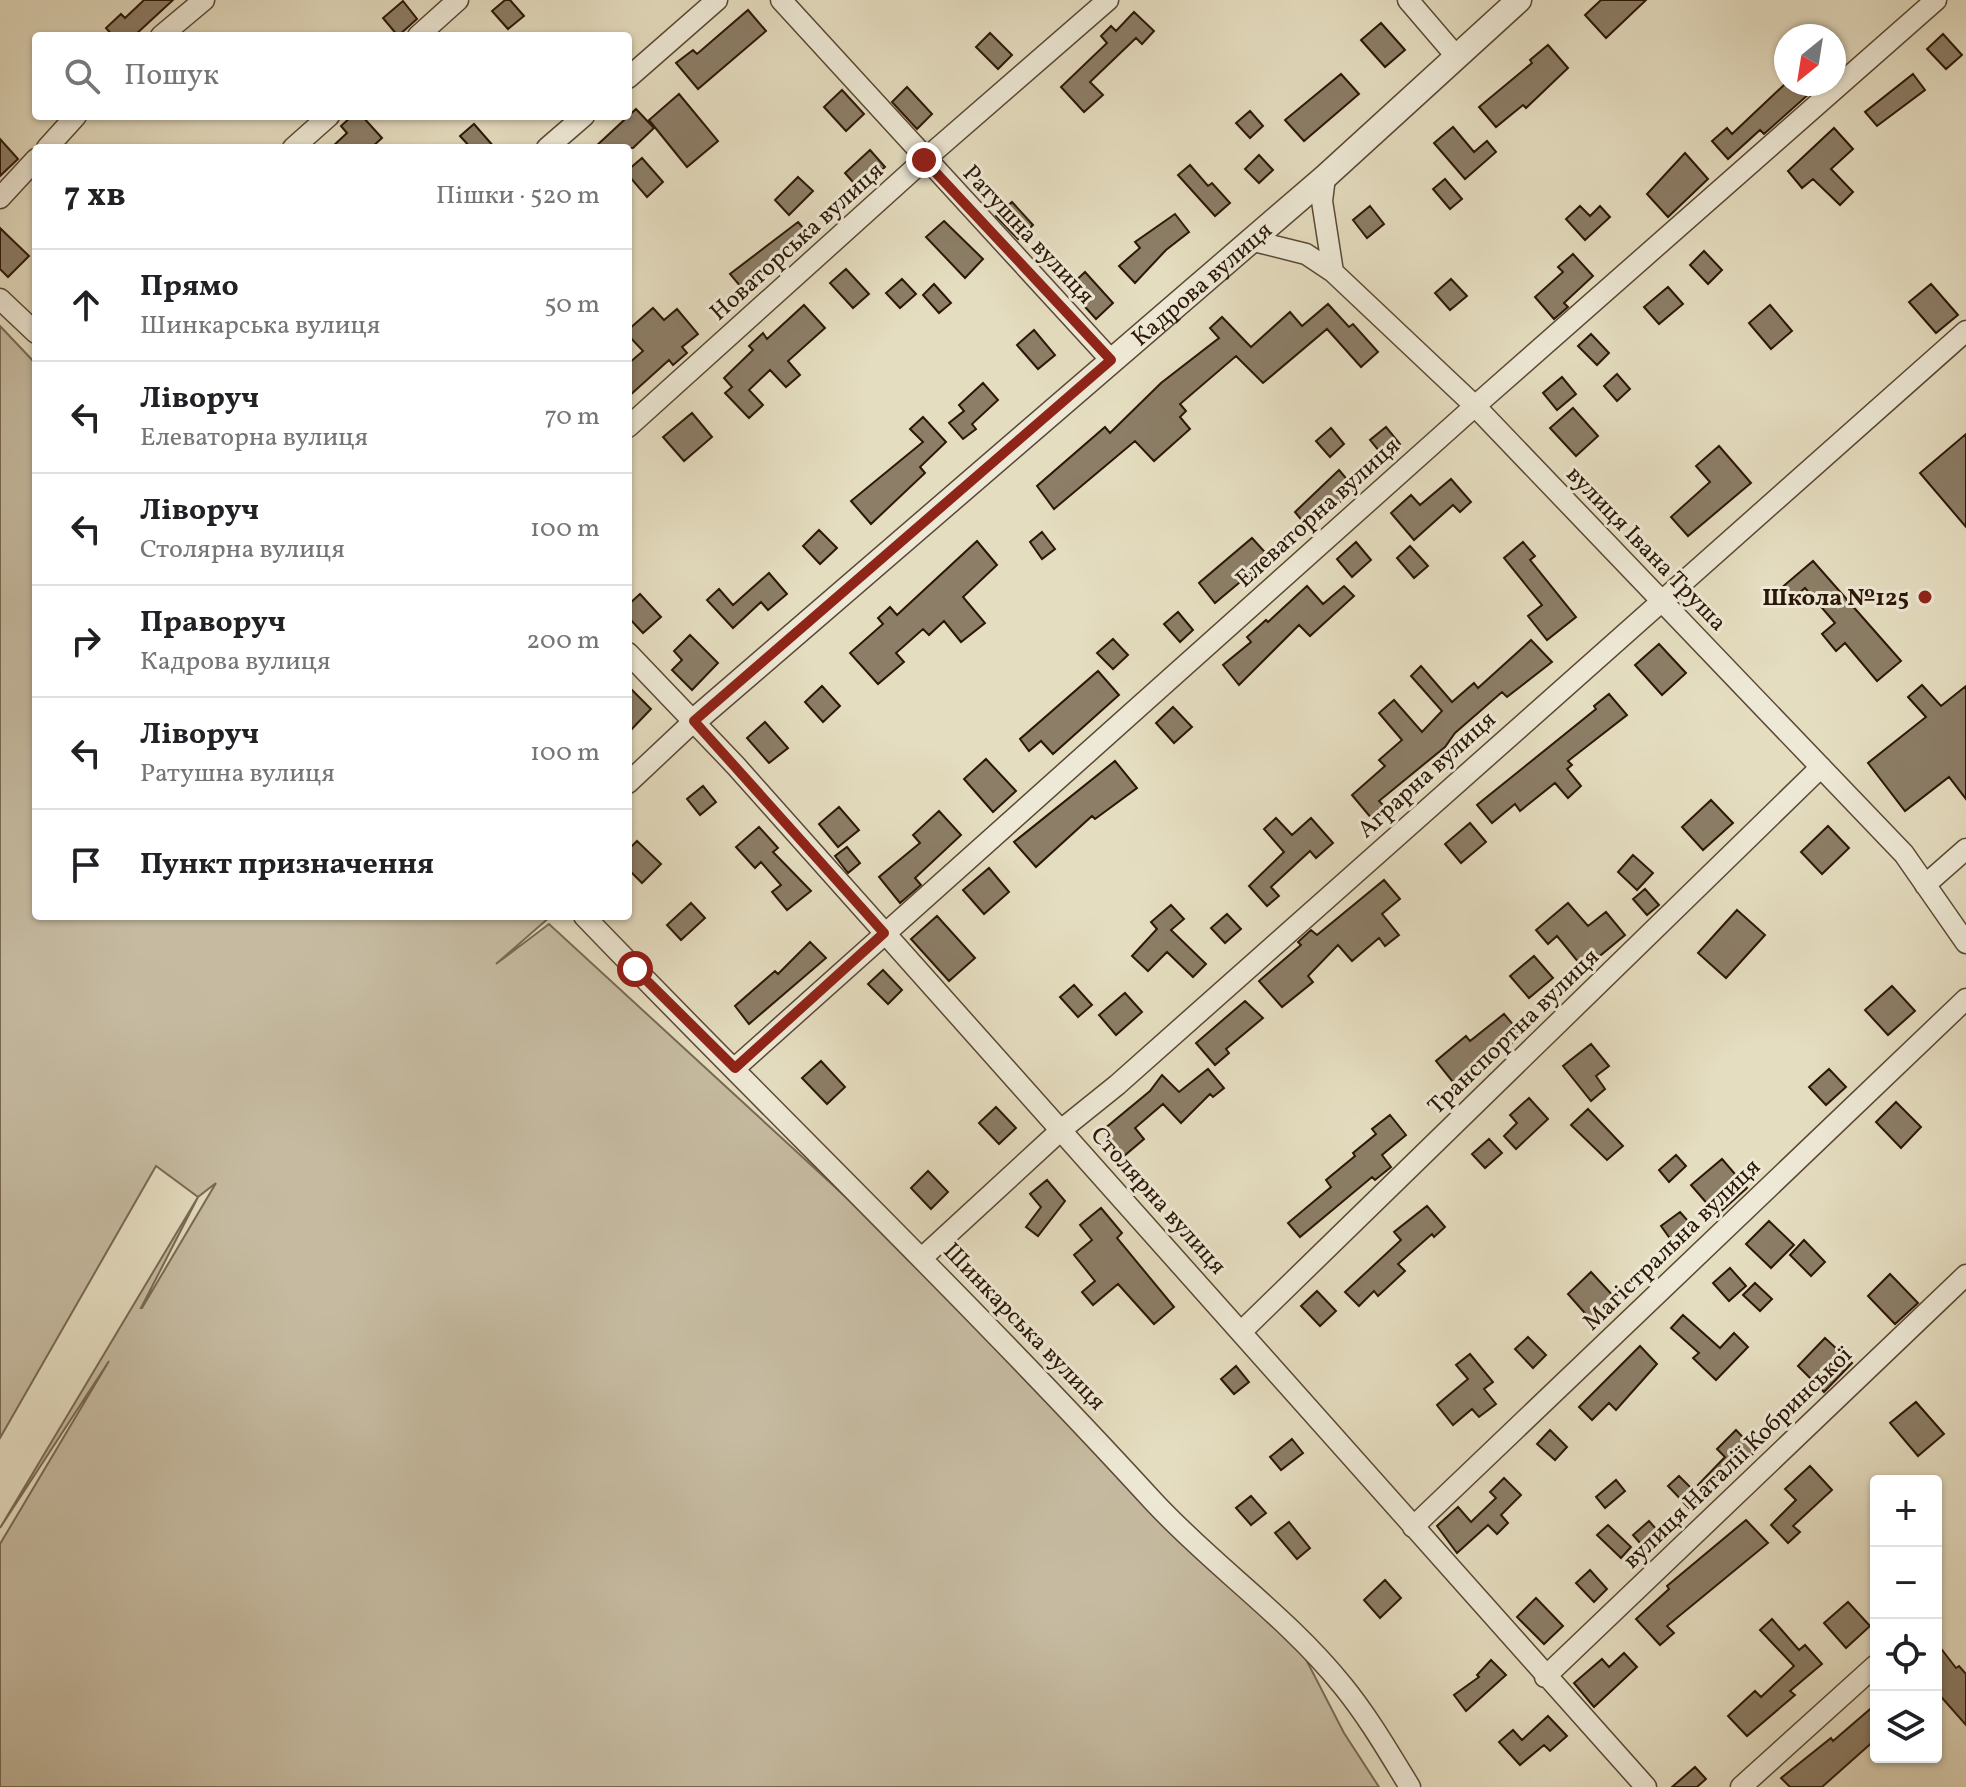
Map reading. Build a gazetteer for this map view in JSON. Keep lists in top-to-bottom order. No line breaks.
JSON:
{"streets":{"street":["Ратушна вулиця","Новаторська вулиця","Кадрова вулиця","Елеваторна вулиця","вулиця Івана Труша","Аграрна вулиця","Транспортна вулиця","Столярна вулиця","Магістральна вулиця","Шинкарська вулиця","вулиця Наталії Кобринської"]},"crossings":[["Ратушна вулиця","Новаторська вулиця"],["Ратушна вулиця","Кадрова вулиця"],["Кадрова вулиця","вулиця Івана Труша"],["Кадрова вулиця","Столярна вулиця"],["Елеваторна вулиця","вулиця Івана Труша"],["Елеваторна вулиця","Столярна вулиця"],["Елеваторна вулиця","Шинкарська вулиця"],["вулиця Івана Труша","Аграрна вулиця"],["вулиця Івана Труша","Транспортна вулиця"],["Аграрна вулиця","Столярна вулиця"],["Аграрна вулиця","Шинкарська вулиця"],["Транспортна вулиця","Столярна вулиця"],["Столярна вулиця","Магістральна вулиця"],["Столярна вулиця","вулиця Наталії Кобринської"]],"places":["Школа №125"],"north":"bottom left","page":{"search":"Пошук","heading":["7 хв","Пішки · 520 m"],"list":[["Прямо","Шинкарська вулиця","50 m"],["Ліворуч","Елеваторна вулиця","70 m"],["Ліворуч","Столярна вулиця","100 m"],["Праворуч","Кадрова вулиця","200 m"],["Ліворуч","Ратушна вулиця","100 m"],"Пункт призначення"],"map_buttons":["+","−"]}}
